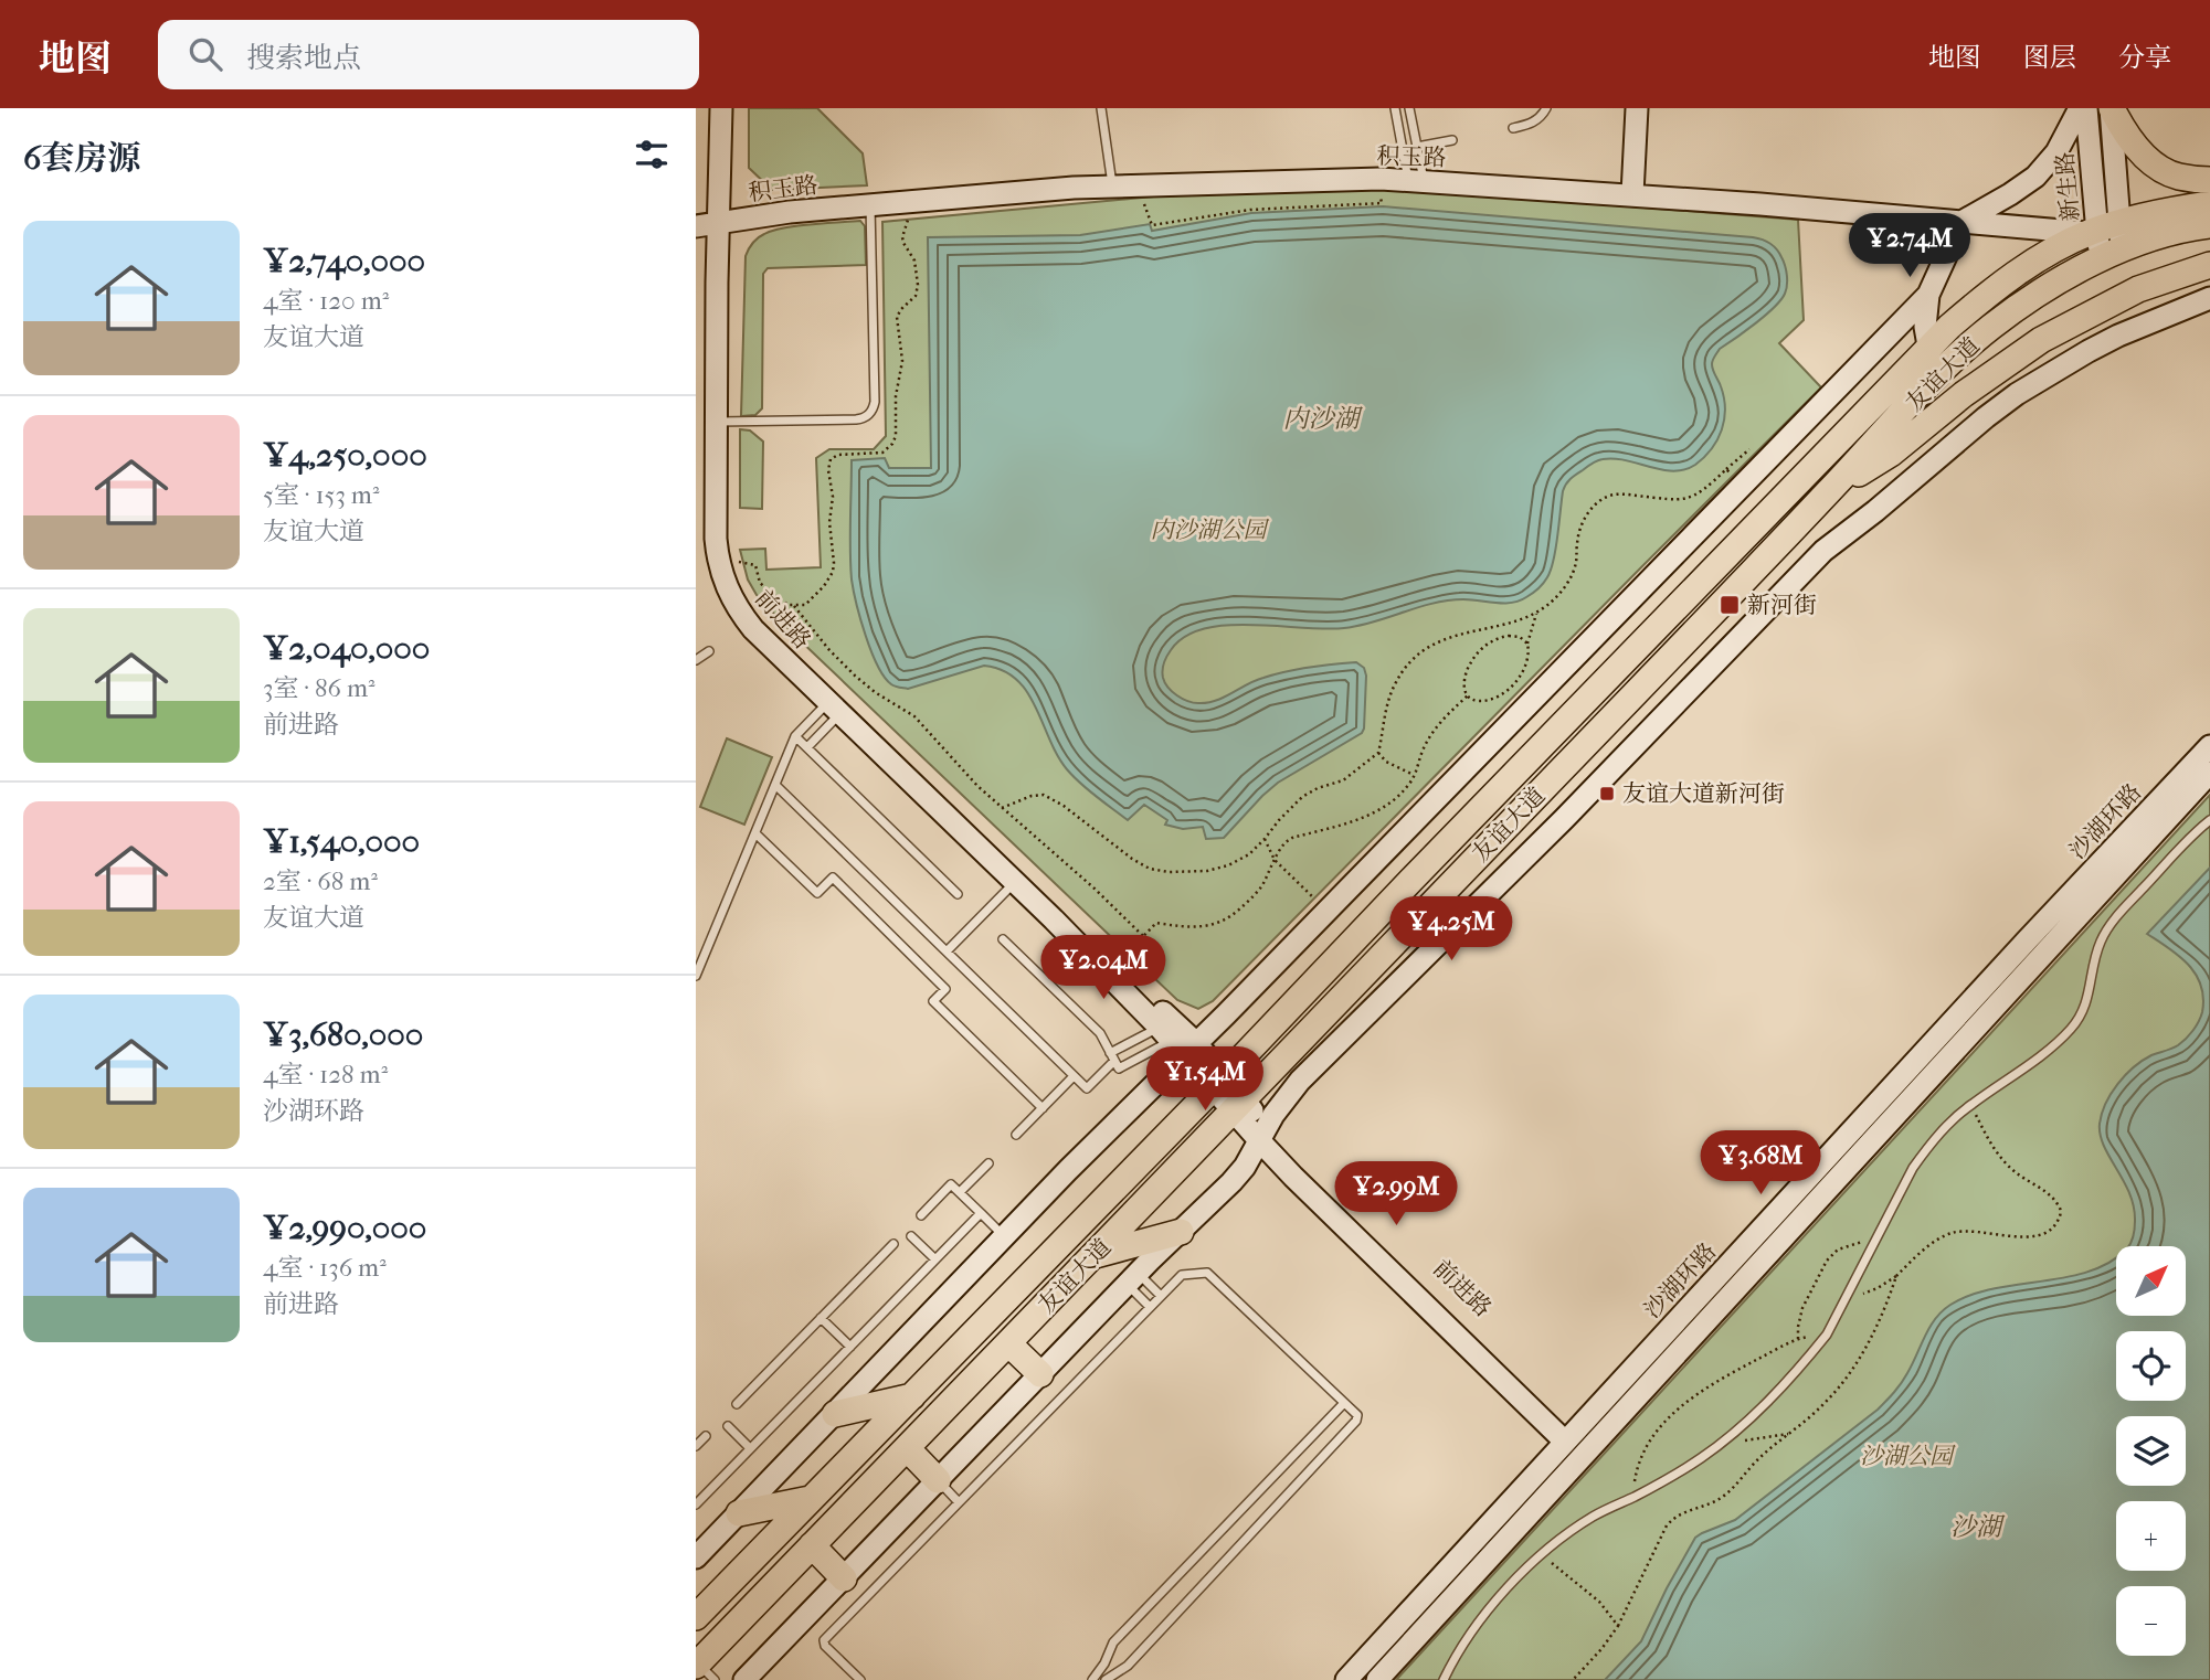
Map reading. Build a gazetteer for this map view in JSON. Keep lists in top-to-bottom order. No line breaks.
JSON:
{"streets":{"main road":["积玉路","新生路","友谊大道","前进路","沙湖环路"]},"crossings":[["积玉路","新生路"],["积玉路","友谊大道"],["积玉路","前进路"],["新生路","友谊大道"],["友谊大道","前进路"],["前进路","沙湖环路"]],"water":["内沙湖","沙湖"],"parks":["内沙湖公园","沙湖公园"],"places":{"transit":["新河街","友谊大道新河街"]},"north":"top right","page":{"header":"地图","search":"搜索地点","nav":["地图","图层","分享"],"heading":"6套房源","list":[{"name":"¥2,740,000","note":"4室 · 120 m² · 友谊大道"},{"name":"¥4,250,000","note":"5室 · 153 m² · 友谊大道"},{"name":"¥2,040,000","note":"3室 · 86 m² · 前进路"},{"name":"¥1,540,000","note":"2室 · 68 m² · 友谊大道"},{"name":"¥3,680,000","note":"4室 · 128 m² · 沙湖环路"},{"name":"¥2,990,000","note":"4室 · 136 m² · 前进路"}],"price":["¥2.74M","¥4.25M","¥2.04M","¥1.54M","¥3.68M","¥2.99M"],"map_buttons":["+","−"]}}
